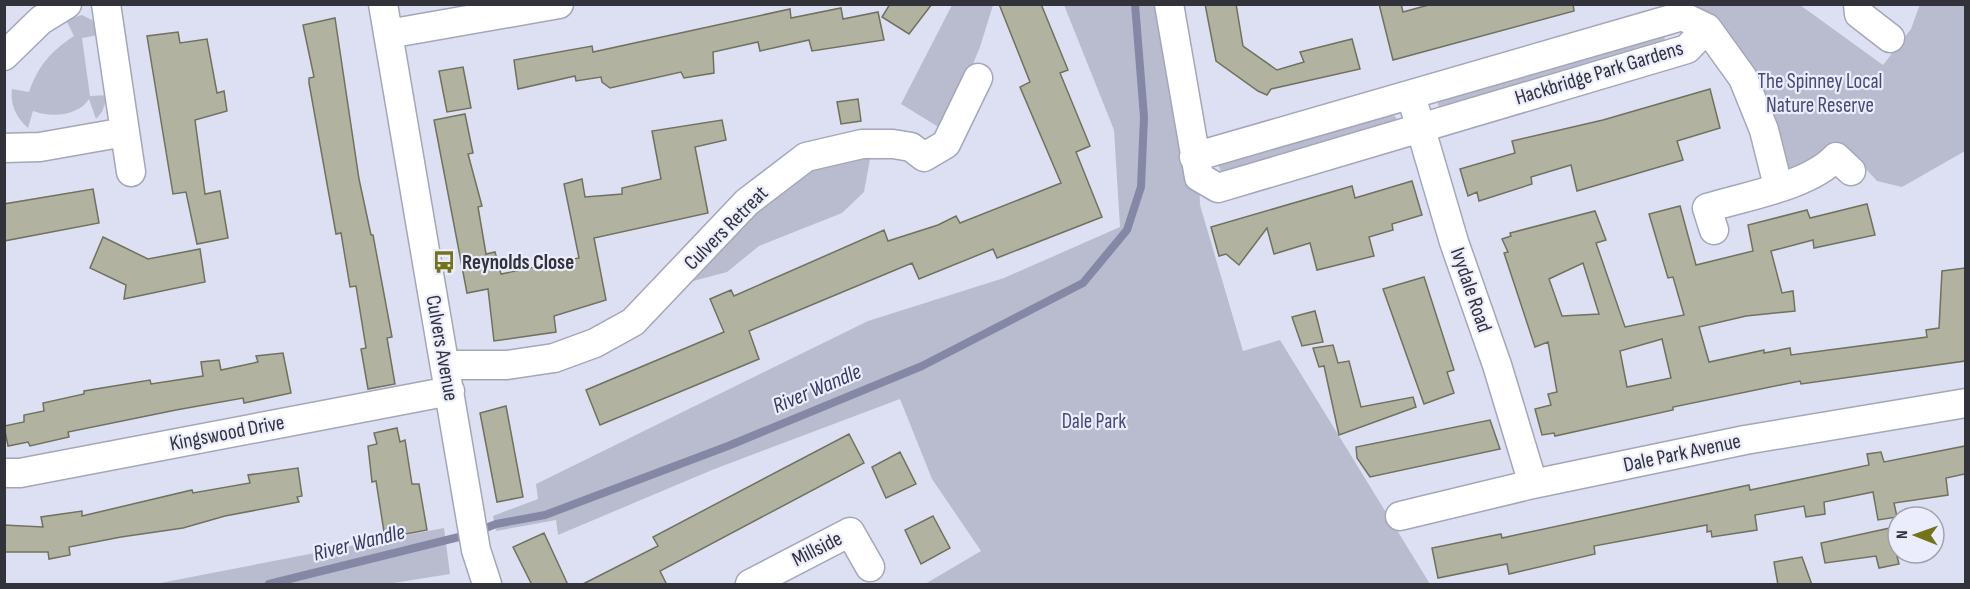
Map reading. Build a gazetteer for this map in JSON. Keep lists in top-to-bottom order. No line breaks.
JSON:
{"streets":{"street":["Hackbridge Park Gardens","Culvers Retreat","Ivydale Road","Culvers Avenue","Kingswood Drive","Dale Park Avenue","Millside"]},"crossings":[["Hackbridge Park Gardens","Ivydale Road"],["Culvers Retreat","Culvers Avenue"],["Culvers Retreat","Kingswood Drive"],["Ivydale Road","Dale Park Avenue"],["Culvers Avenue","Kingswood Drive"]],"water":["River Wandle"],"parks":["The Spinney Local Nature Reserve","Dale Park"],"places":{"bus stop":["Reynolds Close"]},"north":"left"}
